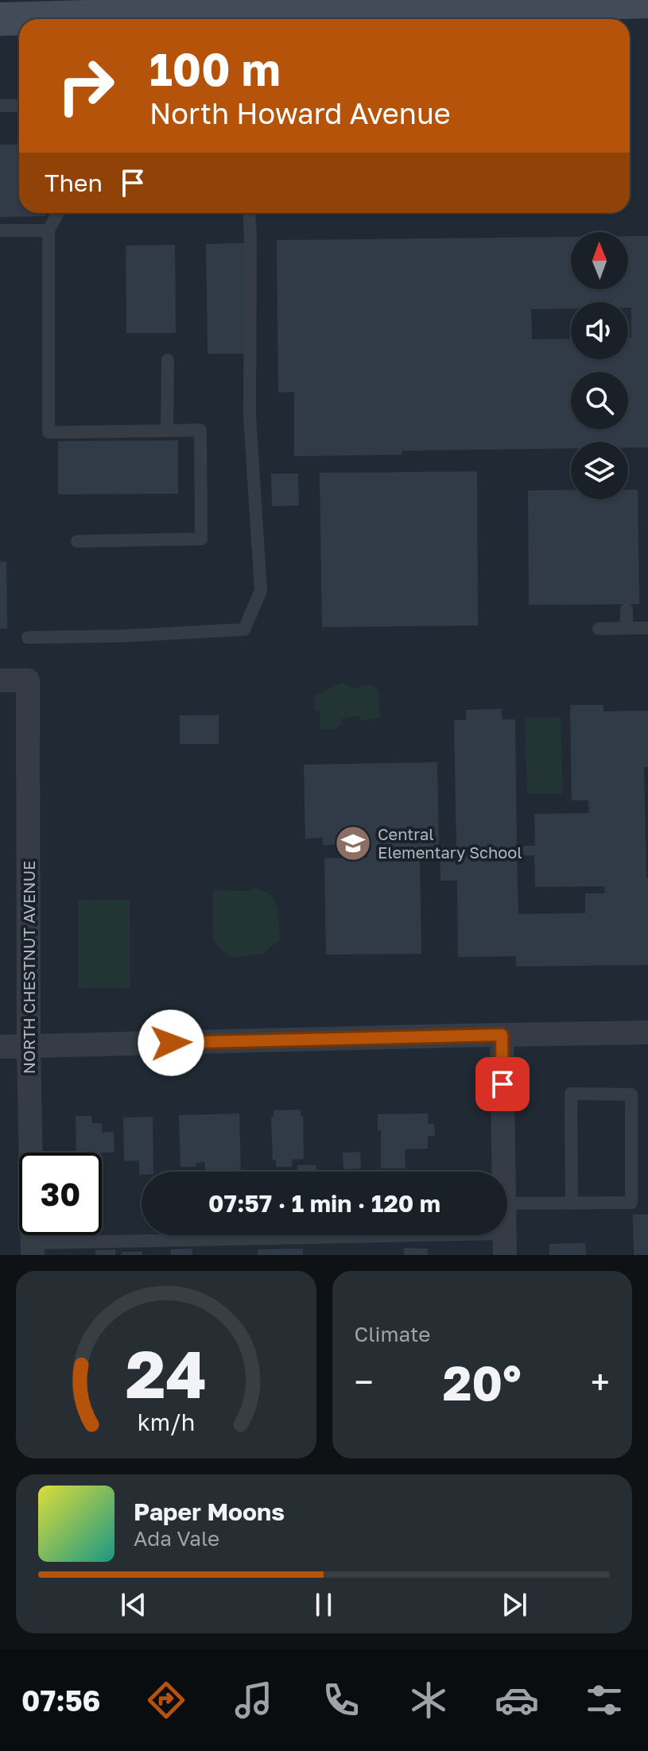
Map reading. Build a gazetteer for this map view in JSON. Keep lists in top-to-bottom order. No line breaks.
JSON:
{"streets":{"street":["NORTH CHESTNUT AVENUE"]},"places":{"school or university":["Central Elementary School"]},"north":"top","page":{"turn":["100 m","North Howard Avenue"],"then":"Then","limit":"30","trip":"07:57 · 1 min · 120 m","tile":"Climate","heat":["−","20°","+"],"song":["Paper Moons","Ada Vale"],"tabs":"07:56","gauge":["24","km/h"]}}
